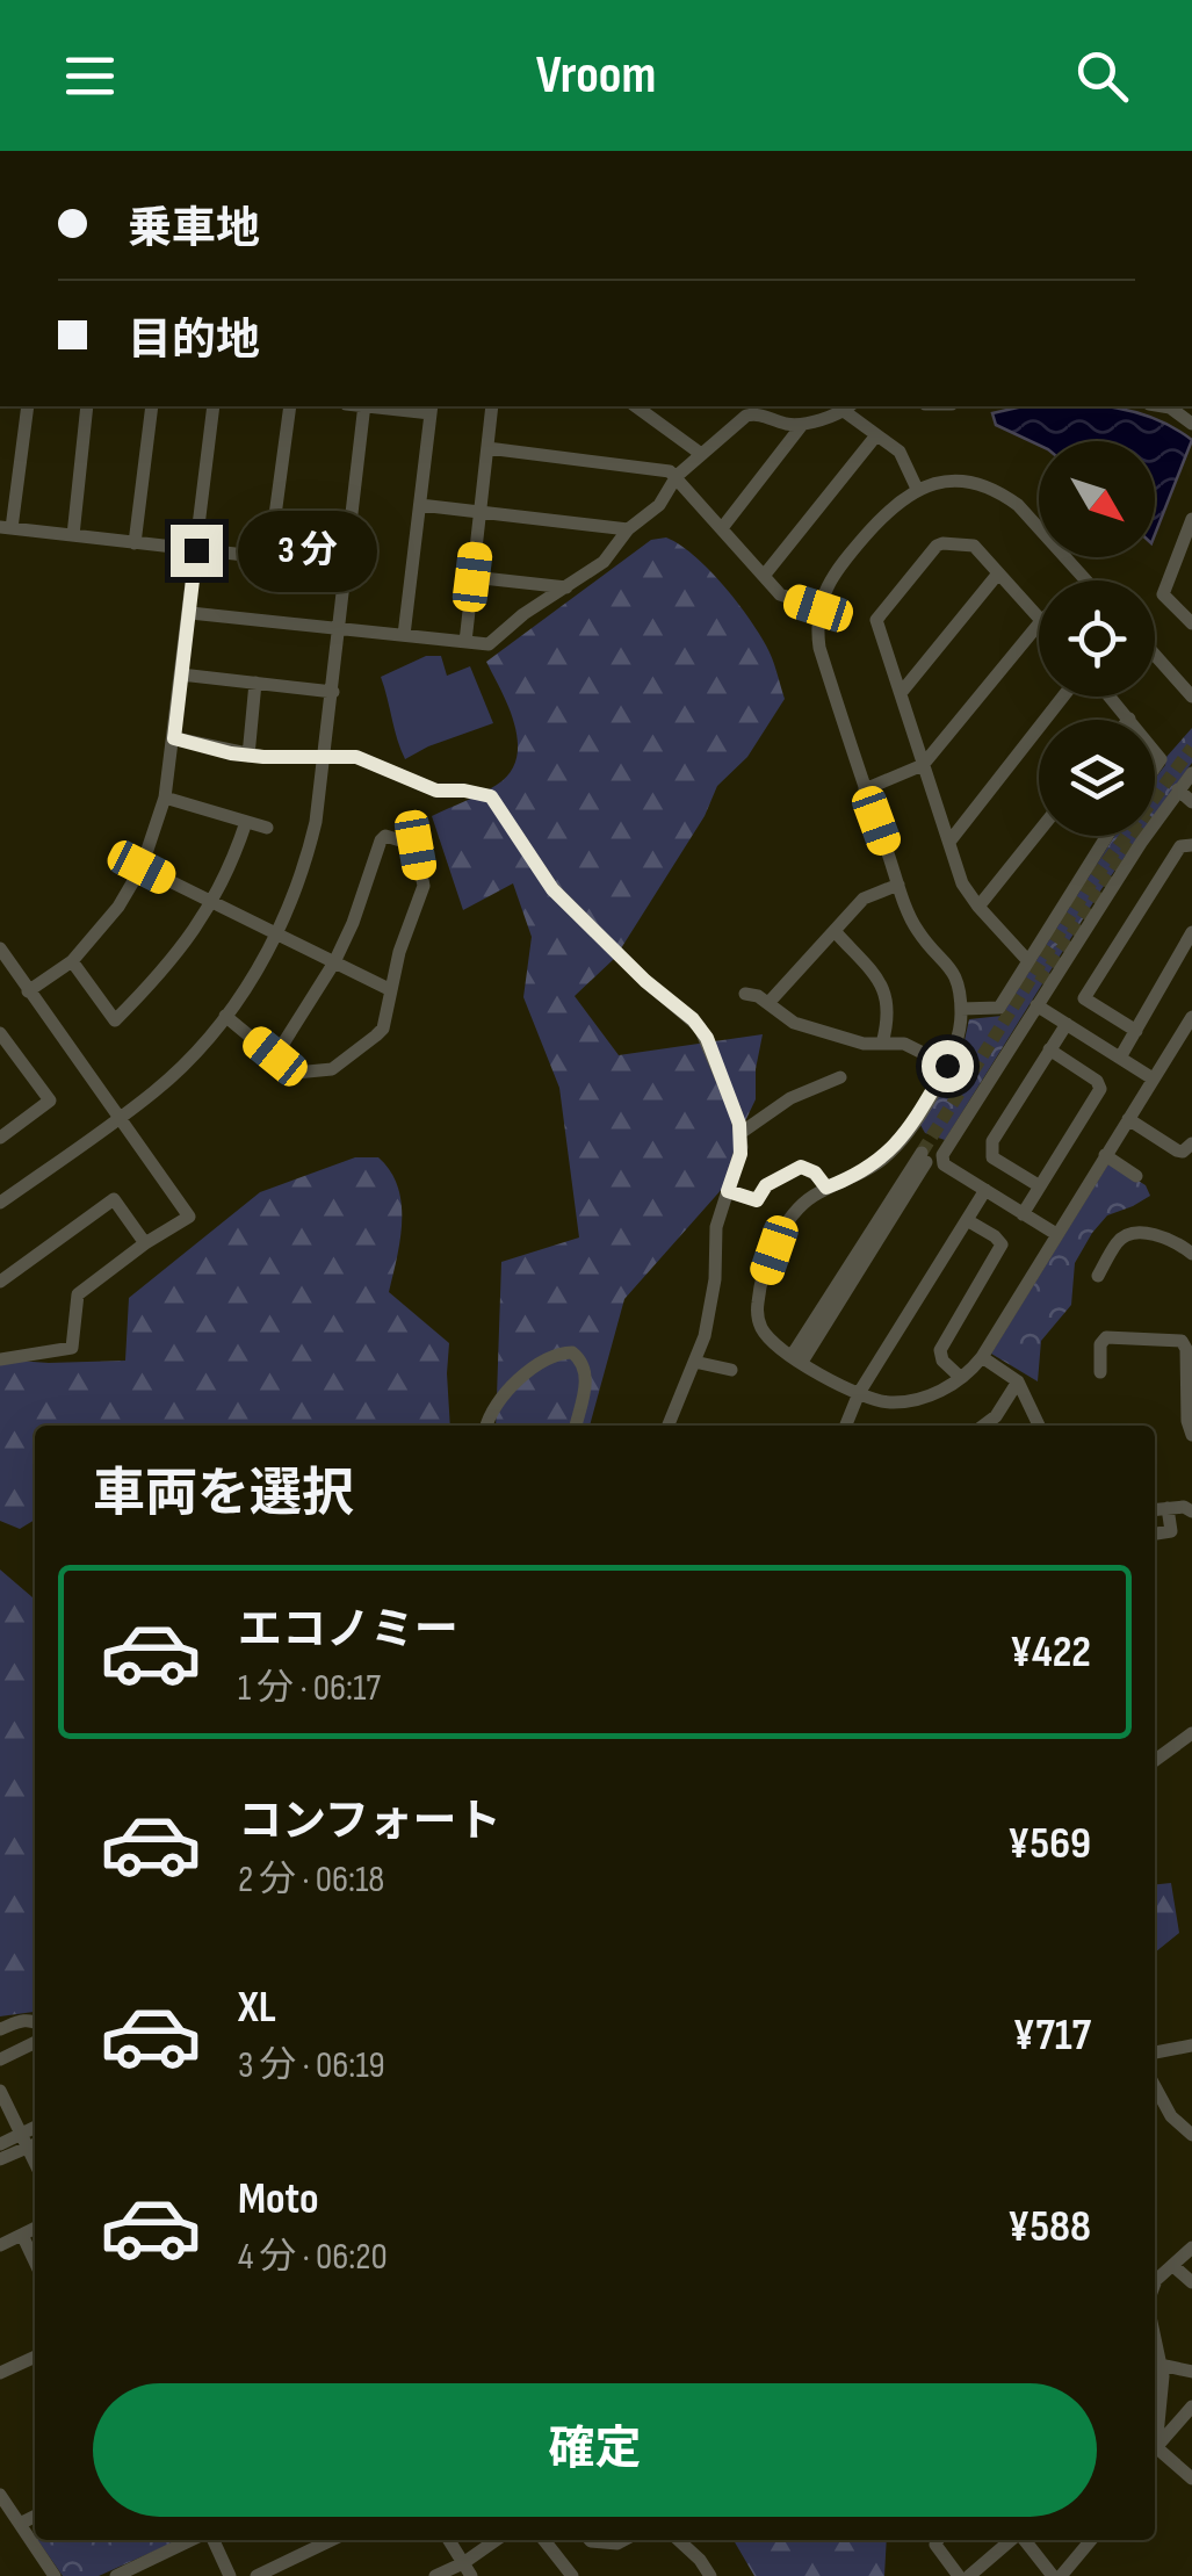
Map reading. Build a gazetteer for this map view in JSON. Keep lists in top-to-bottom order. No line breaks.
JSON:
{"north":"bottom right","page":{"header":"Vroom","banner":["乗車地","目的地"],"bubble":"3 分","heading":"車両を選択","list":[{"name":"エコノミー","note":"1 分 · 06:17","value":"¥422"},{"name":"コンフォート","note":"2 分 · 06:18","value":"¥569"},{"name":"XL","note":"3 分 · 06:19","value":"¥717"},{"name":"Moto","note":"4 分 · 06:20","value":"¥588"}],"buttons":"確定"}}
